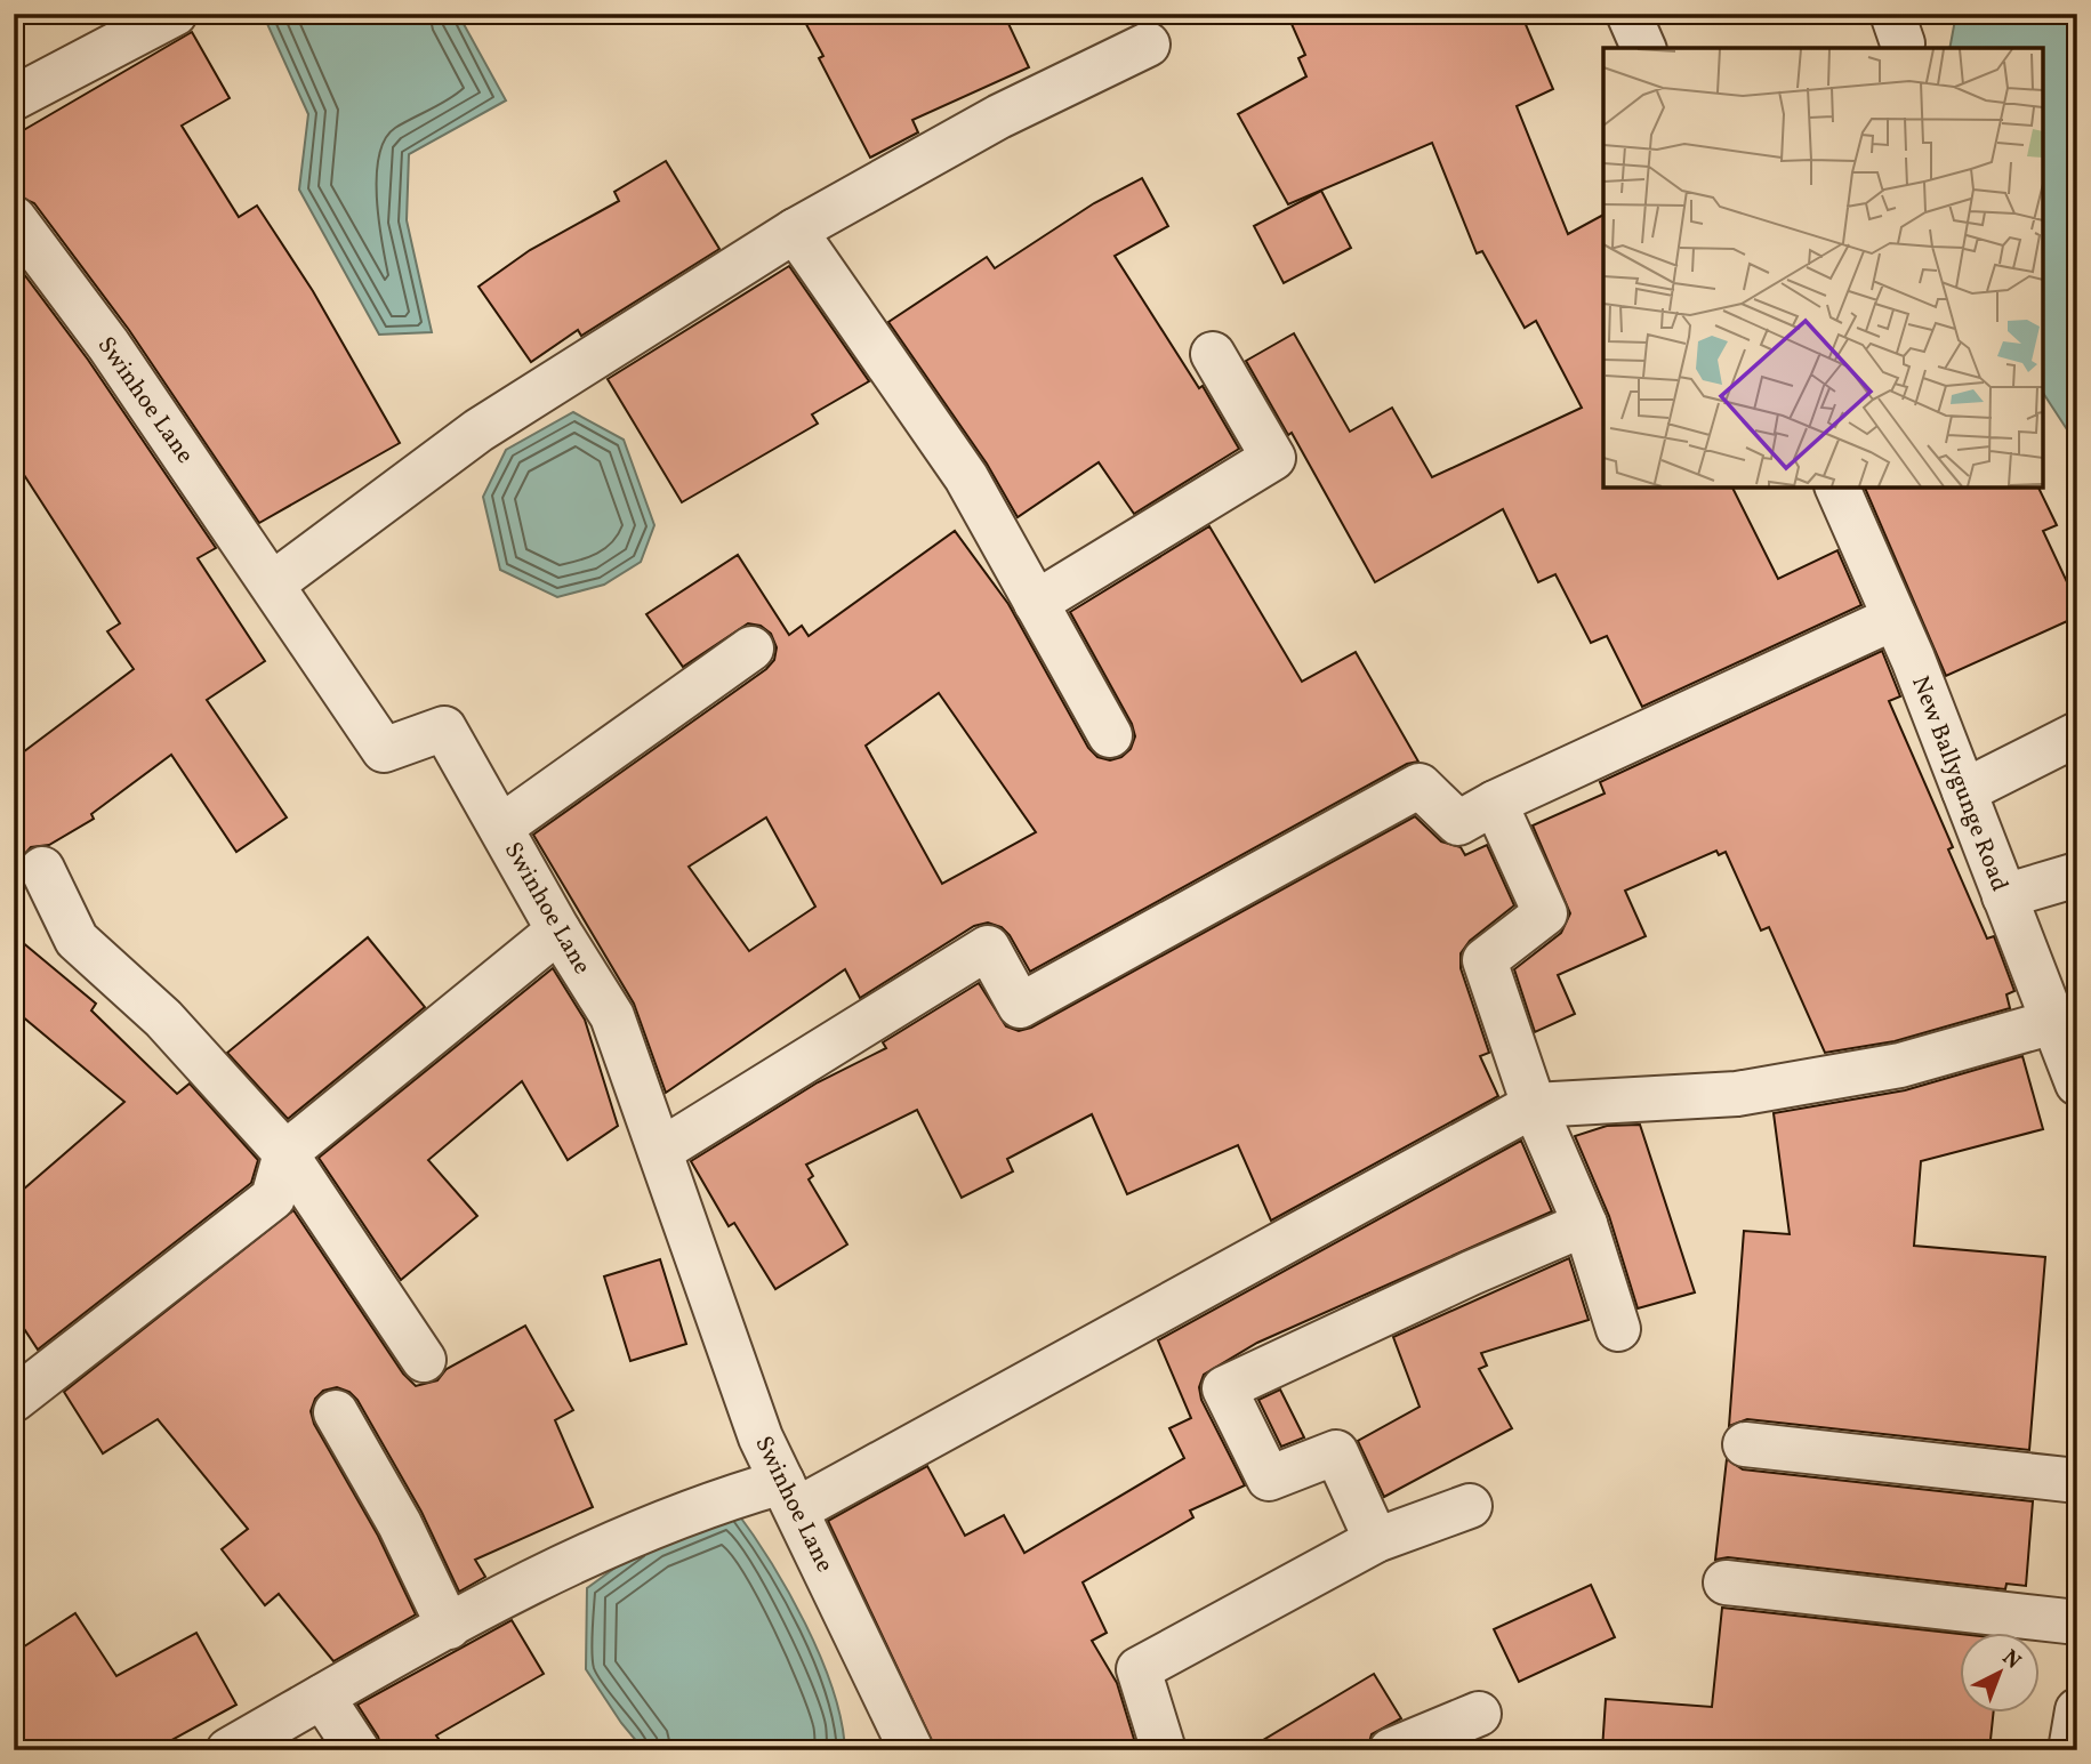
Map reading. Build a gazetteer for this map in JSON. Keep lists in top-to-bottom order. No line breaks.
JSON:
{"streets":{"street":["Swinhoe Lane","New Ballygunge Road"]},"north":"top right"}
